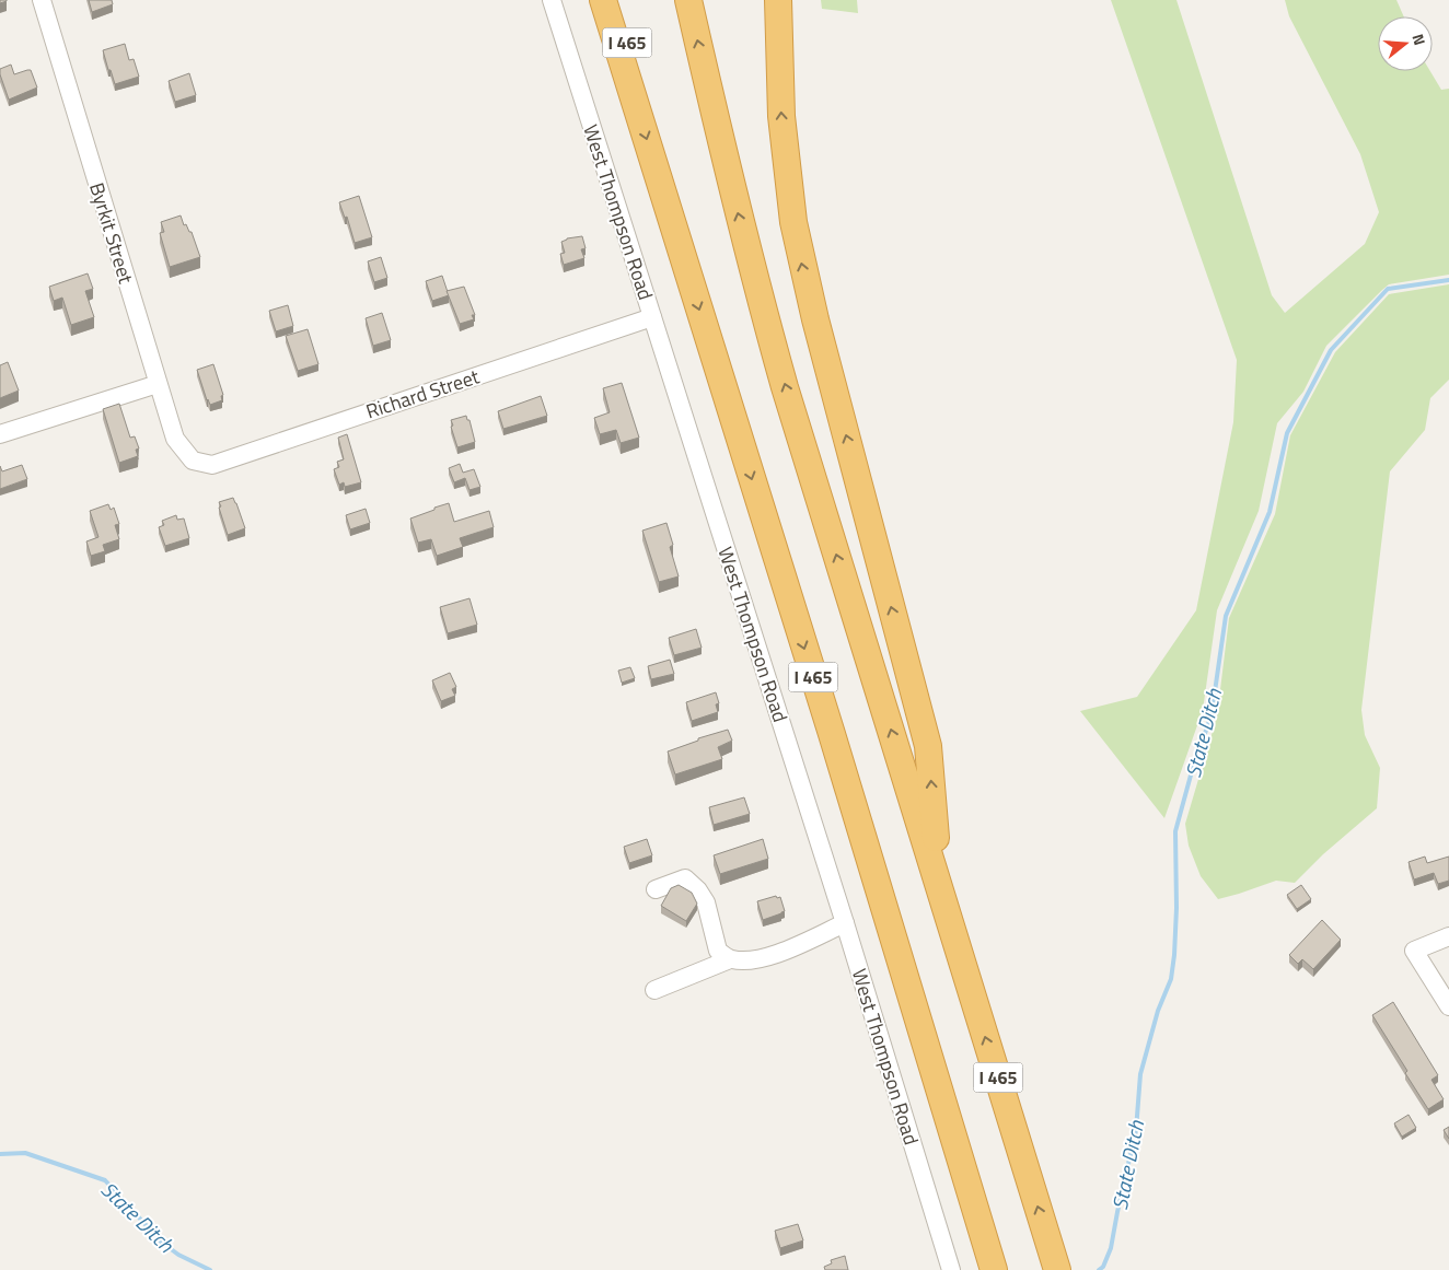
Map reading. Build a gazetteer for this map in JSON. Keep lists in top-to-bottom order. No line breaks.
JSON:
{"streets":{"highway":["I 465"],"street":["West Thompson Road","Byrkit Street","Richard Street"]},"crossings":[["West Thompson Road","Richard Street"],["Byrkit Street","Richard Street"]],"water":["State Ditch"],"north":"right"}
